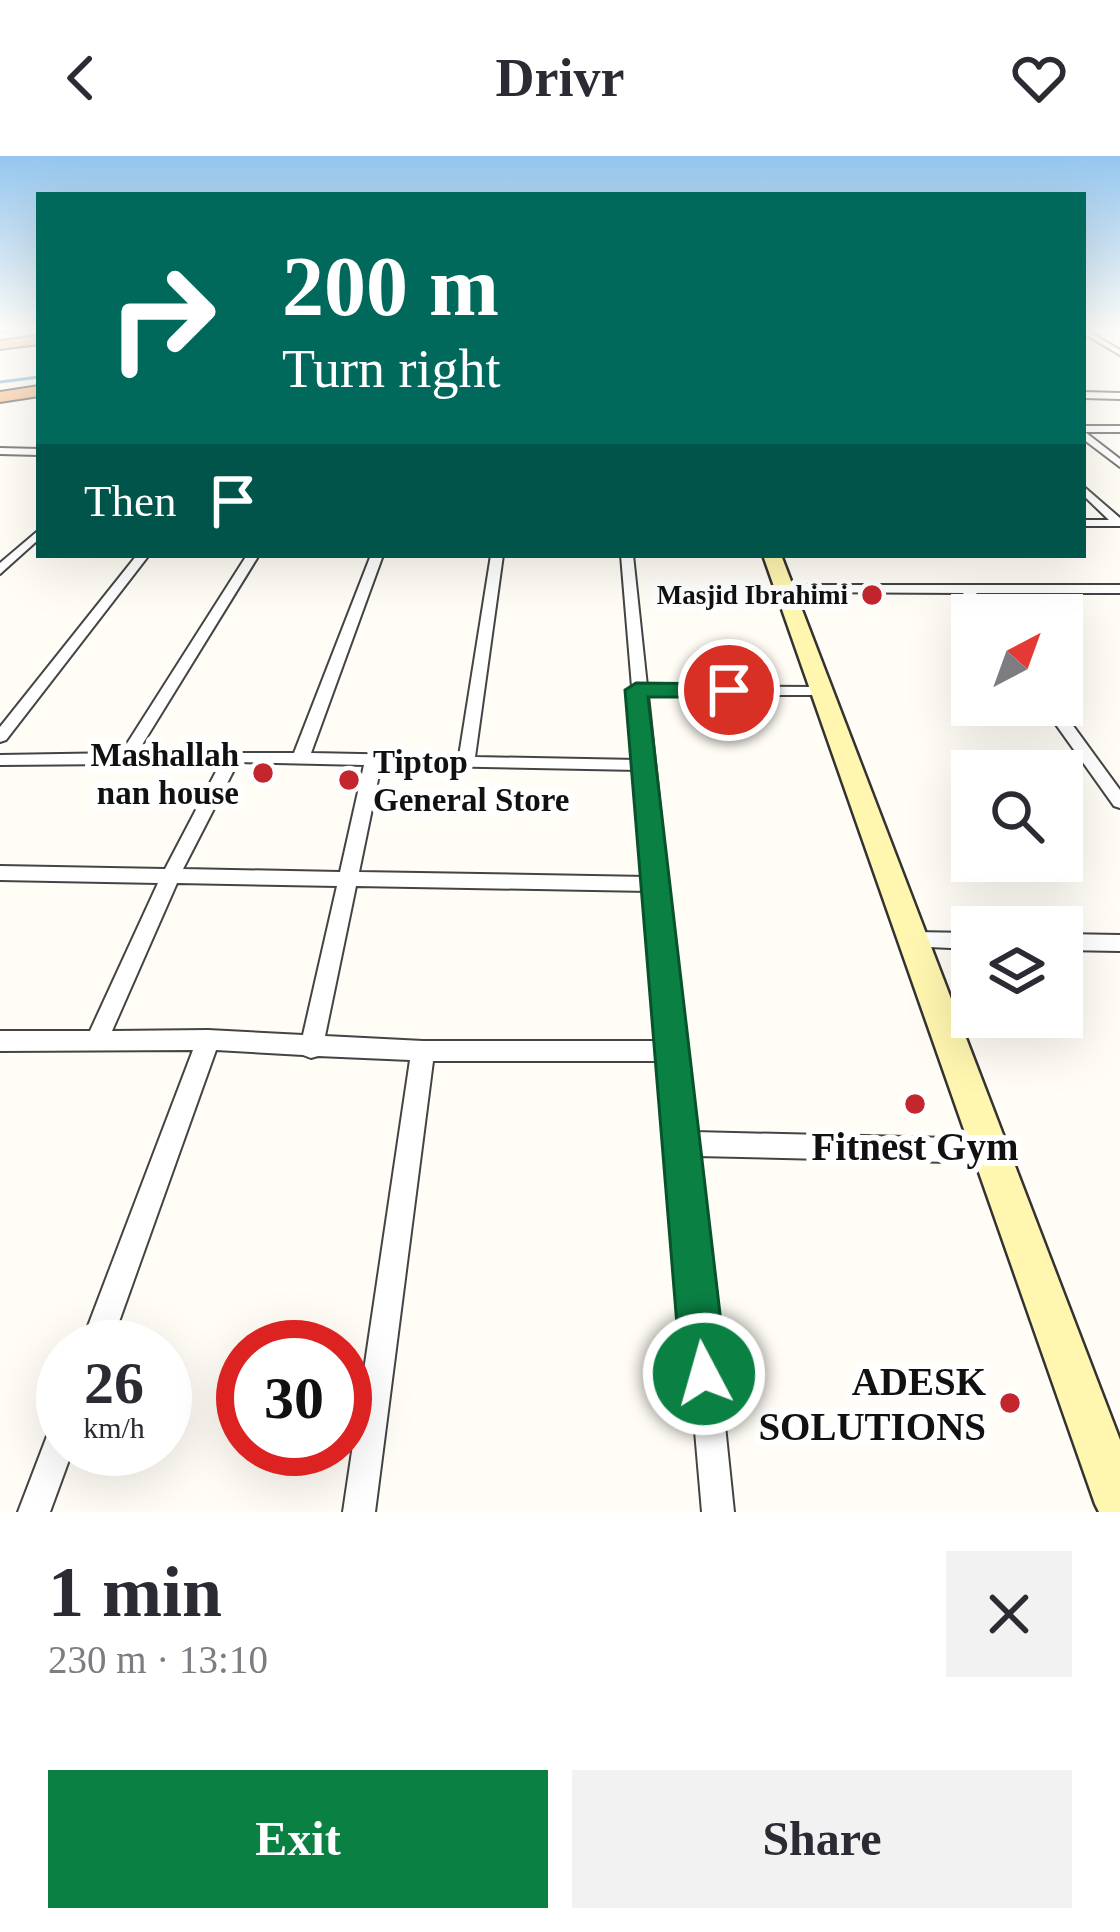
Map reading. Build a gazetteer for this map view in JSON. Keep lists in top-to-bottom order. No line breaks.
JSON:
{"places":["Masjid Ibrahimi","Mashallah nan house","Tiptop General Store","Fitnest Gym","ADESK SOLUTIONS"],"north":"top right","page":{"header":"Drivr","turn":["200 m","Turn right"],"then":"Then","speed":"26 km/h","limit":"30","heading":["1 min","230 m · 13:10"],"buttons":["Exit","Share"]}}
